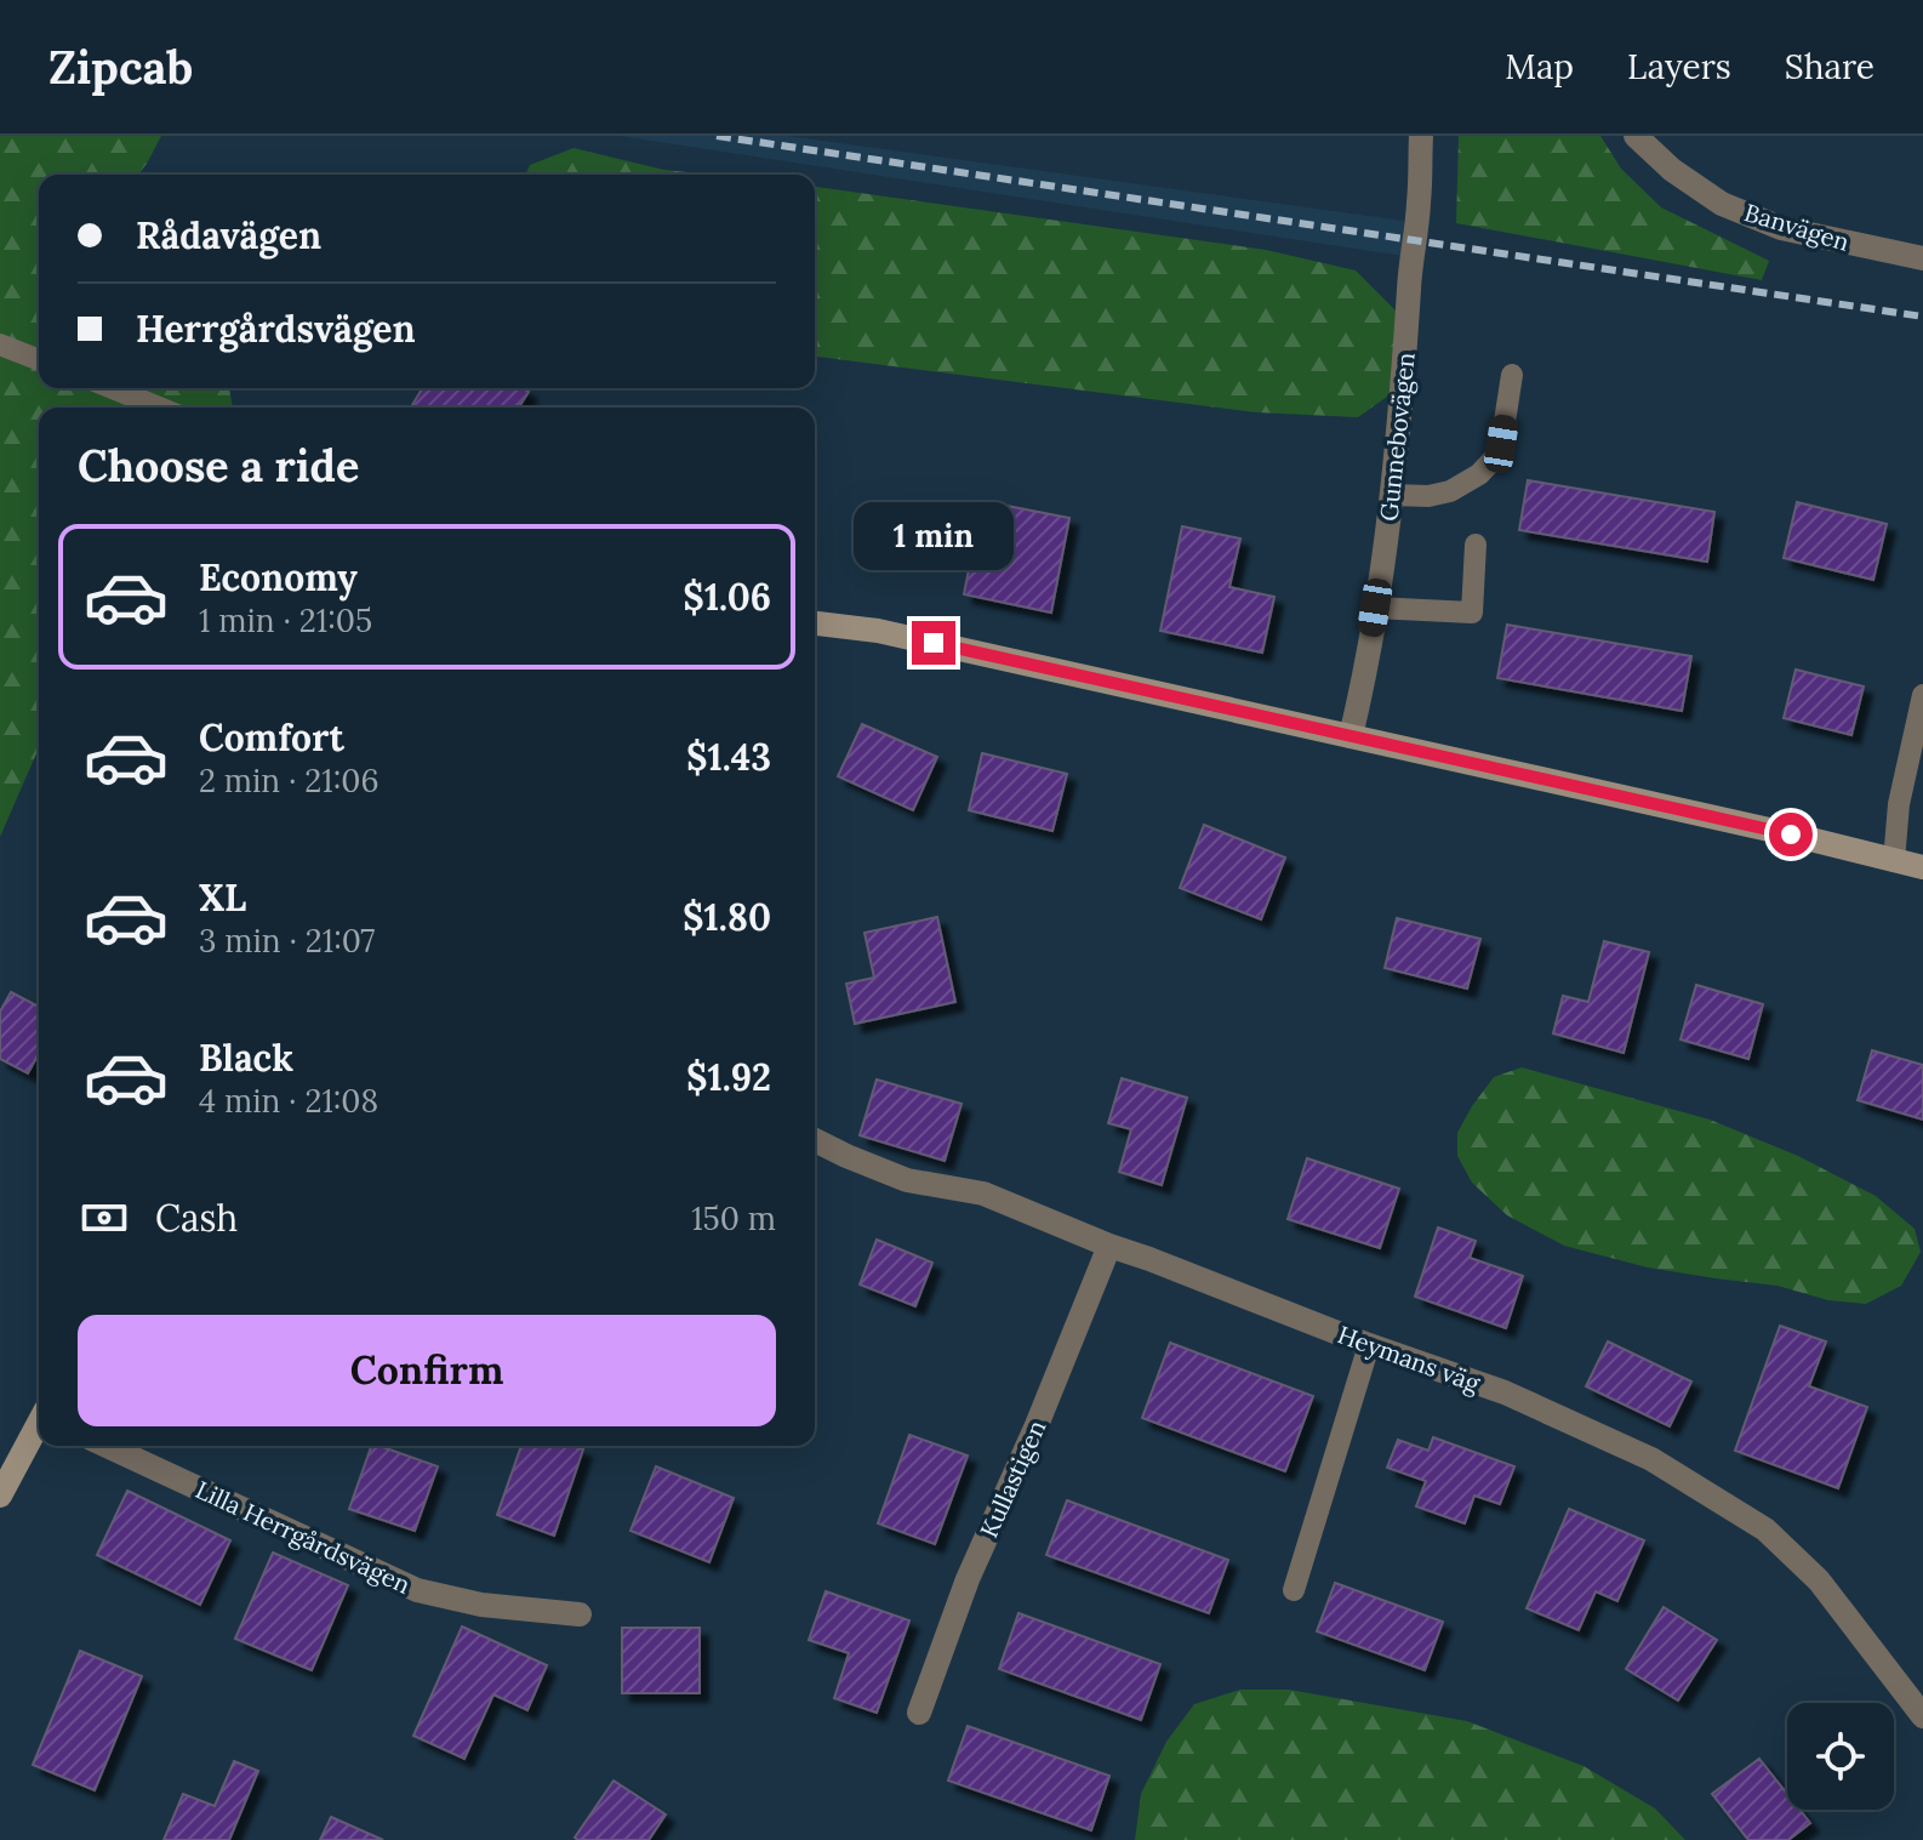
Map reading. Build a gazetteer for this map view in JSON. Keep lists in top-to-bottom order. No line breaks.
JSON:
{"streets":{"street":["Banvägen","Gunnebovägen","Heymans väg","Kullastigen","Lilla Herrgårdsvägen"]},"crossings":[["Heymans väg","Kullastigen"]],"page":{"header":"Zipcab","nav":["Map","Layers","Share"],"banner":["Rådavägen","Herrgårdsvägen"],"heading":"Choose a ride","bubble":"1 min","list":[{"name":"Economy","note":"1 min · 21:05","value":"$1.06"},{"name":"Comfort","note":"2 min · 21:06","value":"$1.43"},{"name":"XL","note":"3 min · 21:07","value":"$1.80"},{"name":"Black","note":"4 min · 21:08","value":"$1.92"}],"pay":["Cash","150 m"],"buttons":"Confirm"}}
